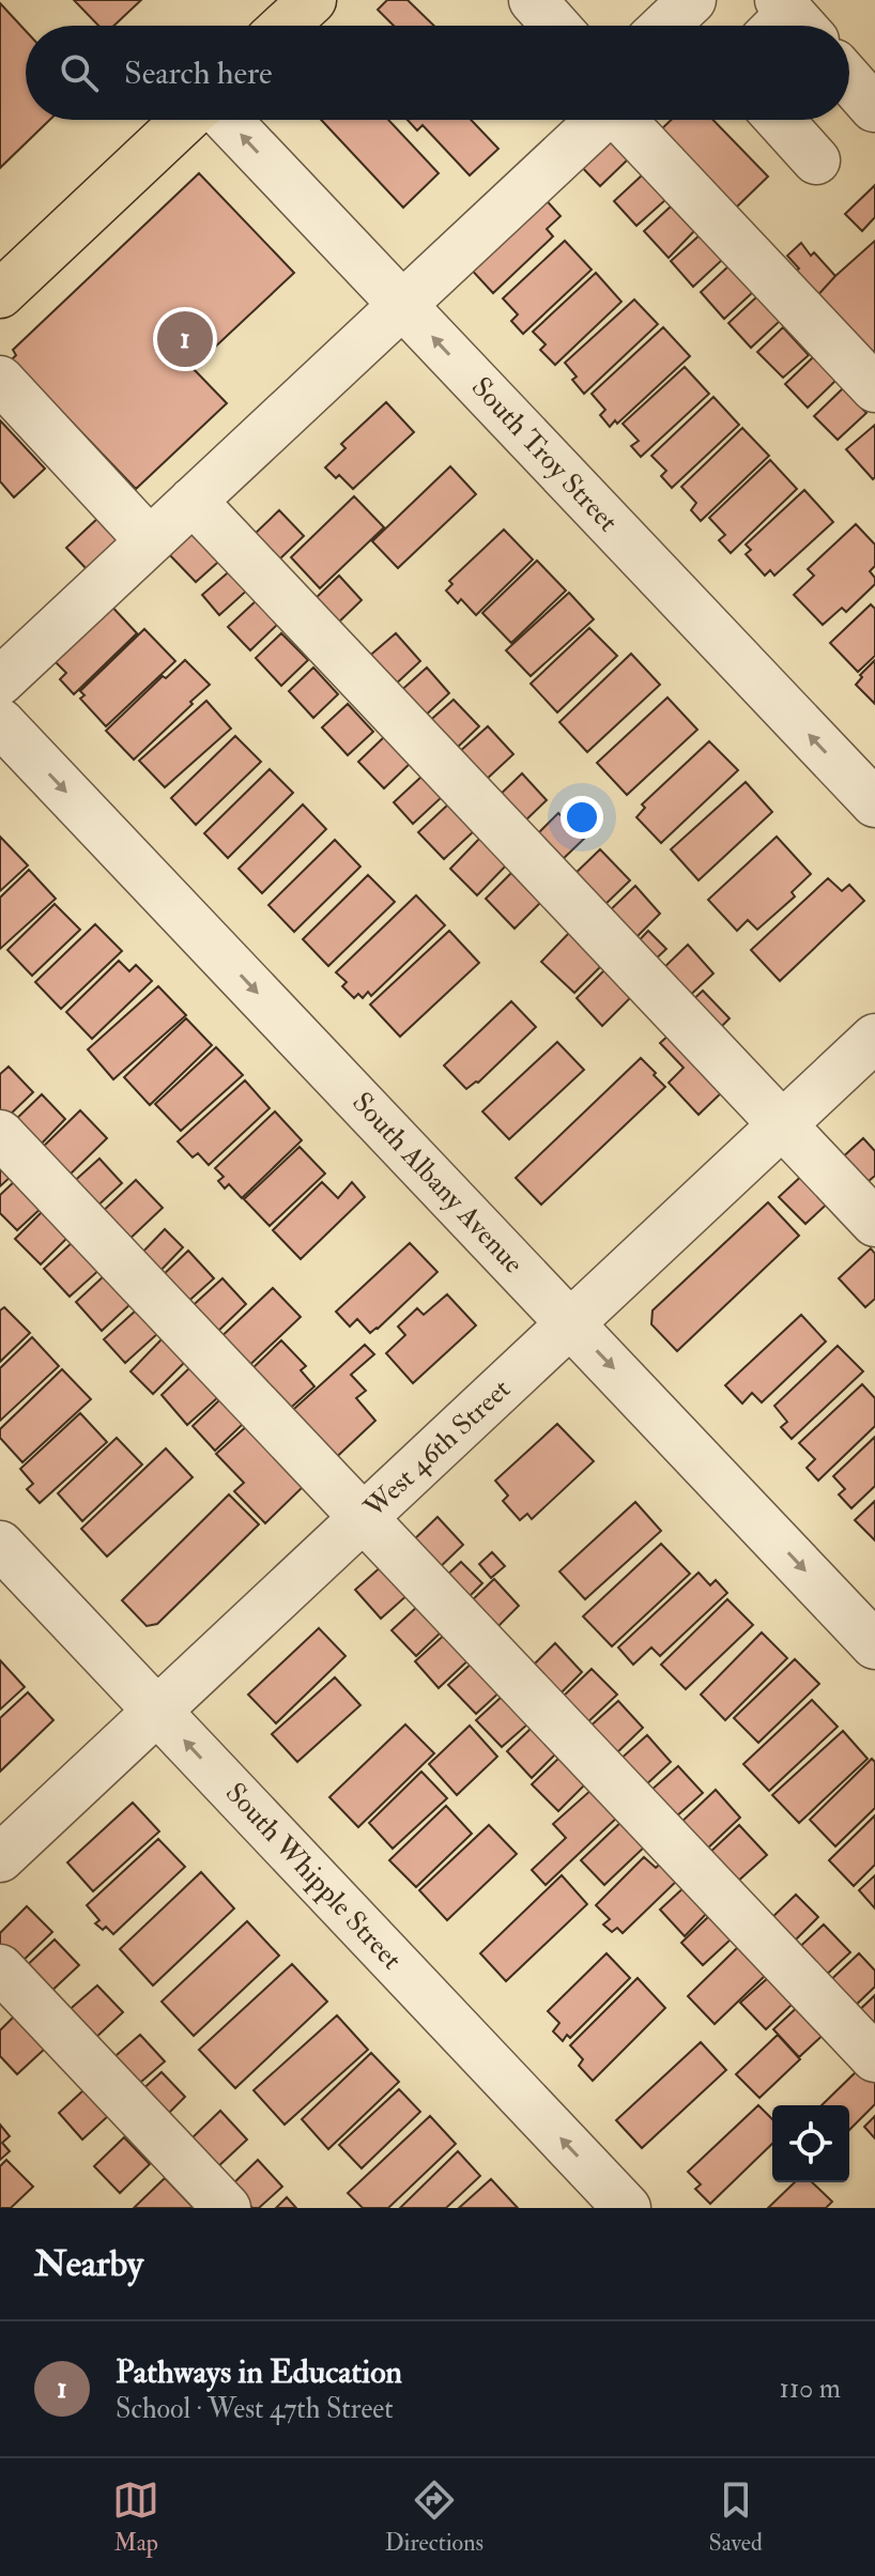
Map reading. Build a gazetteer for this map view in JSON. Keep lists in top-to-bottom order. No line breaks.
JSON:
{"streets":{"street":["South Troy Street","South Albany Avenue","West 46th Street","South Whipple Street"]},"crossings":[["South Albany Avenue","West 46th Street"],["West 46th Street","South Whipple Street"]],"page":{"search":"Search here","pins":"1","heading":"Nearby","list":[{"mark":"1","name":"Pathways in Education","note":"School · West 47th Street","value":"110 m"}],"nav":["Map","Directions","Saved"]}}
